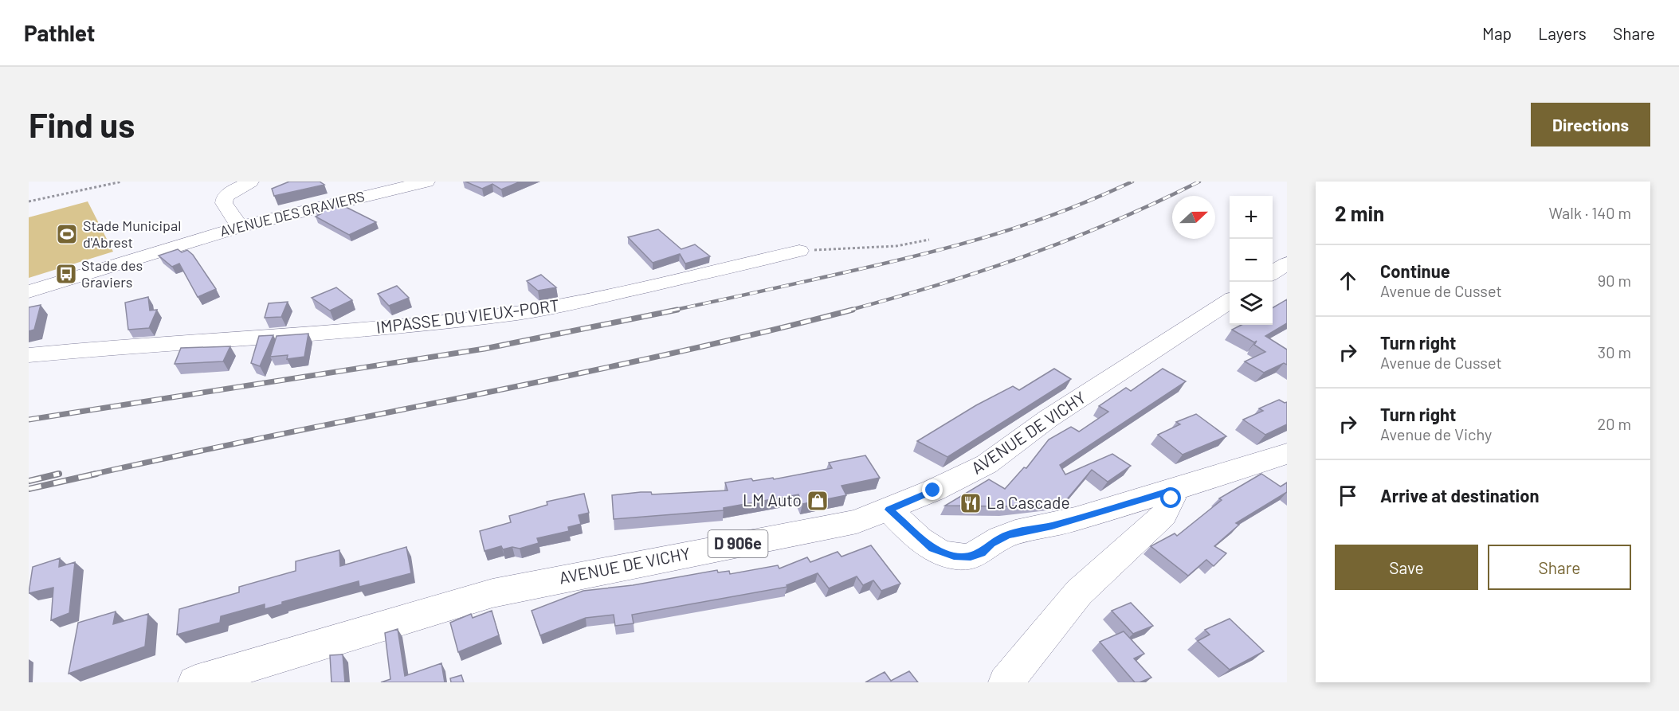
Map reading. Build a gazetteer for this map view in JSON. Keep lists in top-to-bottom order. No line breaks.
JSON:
{"streets":{"street":["AVENUE DES GRAVIERS","IMPASSE DU VIEUX-PORT","AVENUE DE VICHY","D 906e"]},"places":{"sports":["Stade Municipal d'Abrest"],"bus stop":["Stade des Graviers"],"shop":["LM Auto"],"restaurant":["La Cascade"]},"north":"right","page":{"header":"Pathlet","nav":["Map","Layers","Share"],"buttons":["Directions",["Save","Share"]],"title":"Find us","heading":["2 min","Walk · 140 m"],"map_buttons":["+","−"],"list":[["Continue","Avenue de Cusset","90 m"],["Turn right","Avenue de Cusset","30 m"],["Turn right","Avenue de Vichy","20 m"],"Arrive at destination"]}}
